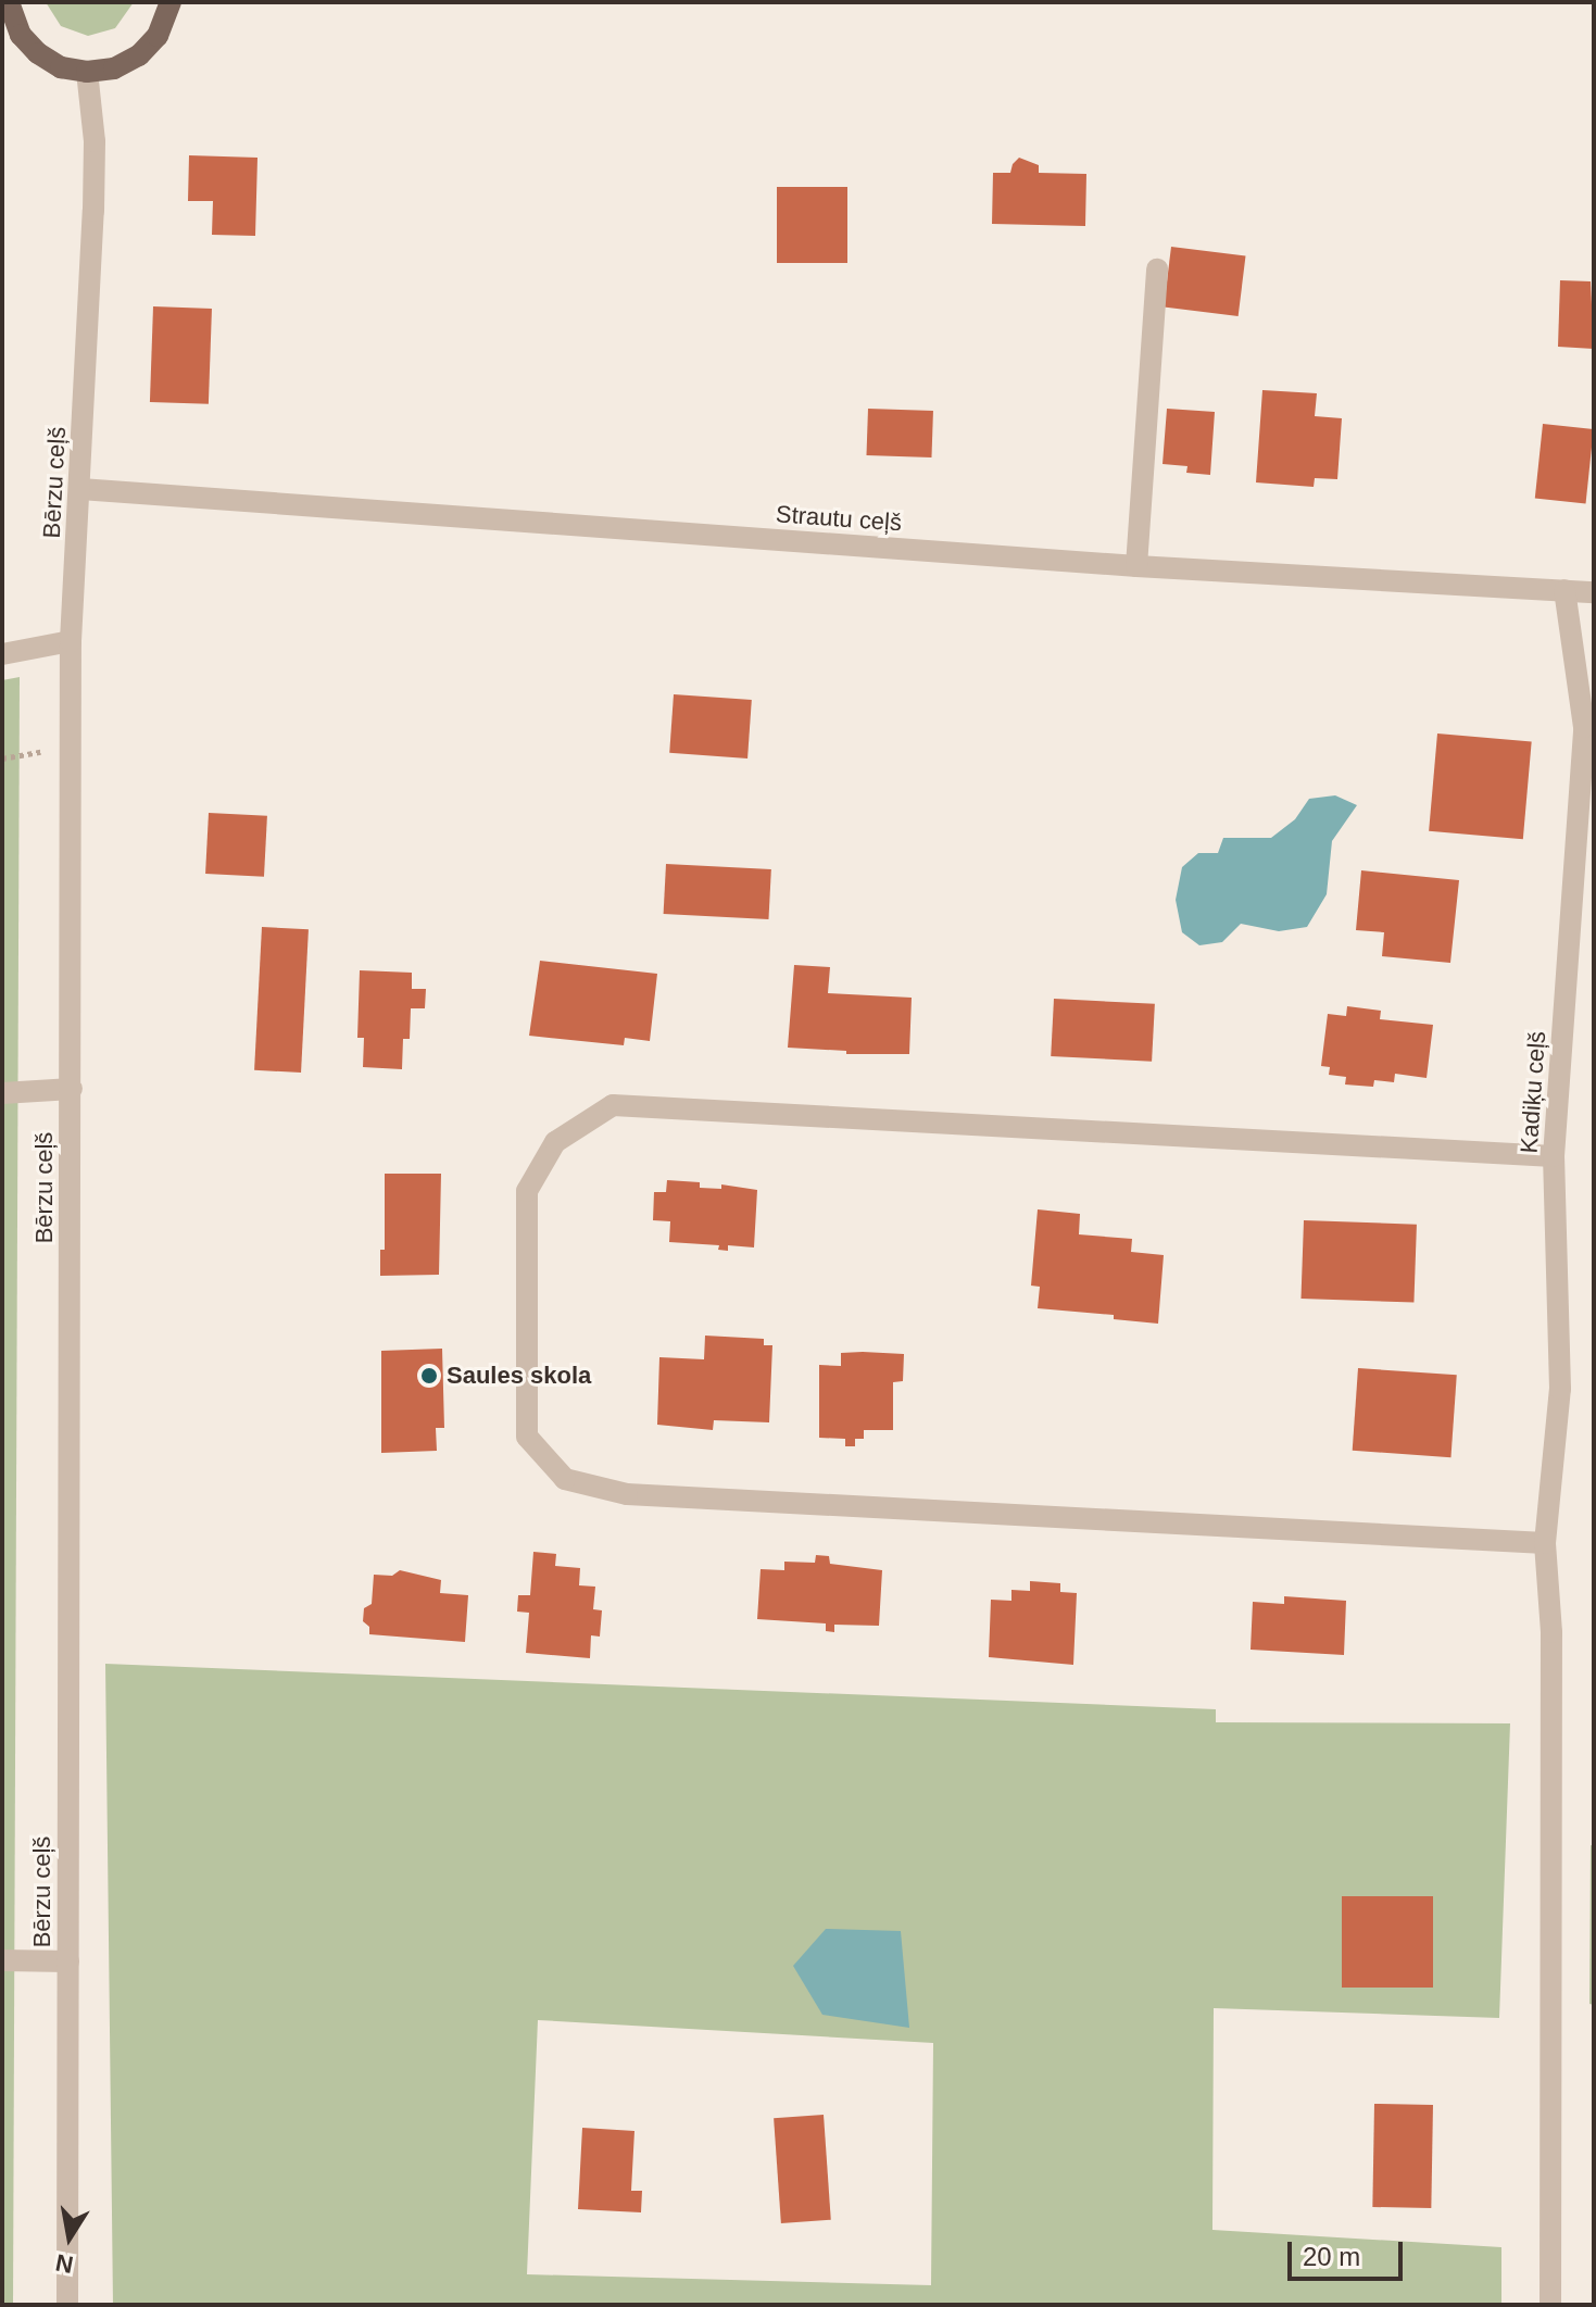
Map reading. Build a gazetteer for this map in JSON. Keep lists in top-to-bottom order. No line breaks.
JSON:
{"streets":{"street":["Bērzu ceļš","Strautu ceļš","Kadiķu ceļš"]},"crossings":[["Bērzu ceļš","Strautu ceļš"],["Strautu ceļš","Kadiķu ceļš"]],"places":["Saules skola"],"scale_bar":"20 m","north":"bottom"}
